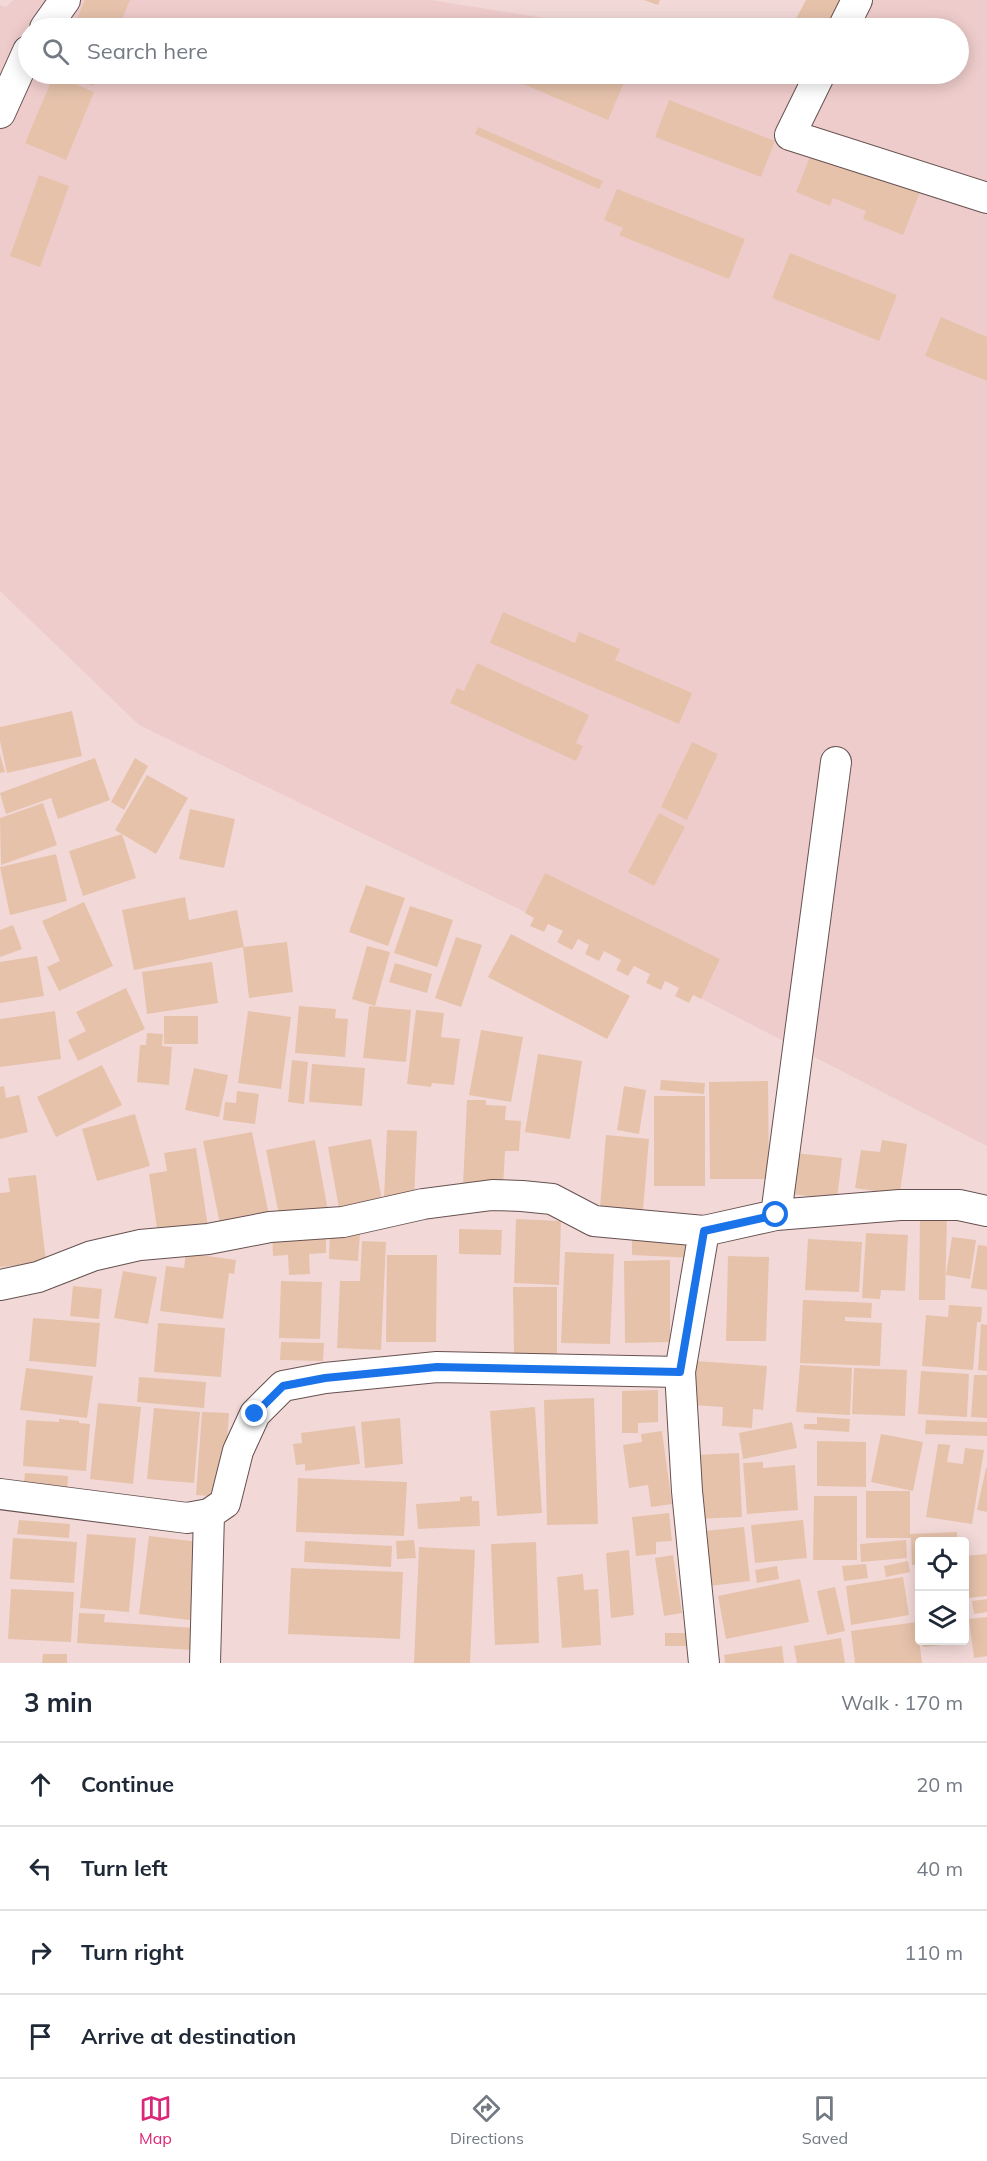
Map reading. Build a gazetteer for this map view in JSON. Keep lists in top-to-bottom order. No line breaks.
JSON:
{"page":{"search":"Search here","heading":["3 min","Walk · 170 m"],"list":[["Continue","20 m"],["Turn left","40 m"],["Turn right","110 m"],"Arrive at destination"],"nav":["Map","Directions","Saved"]}}
